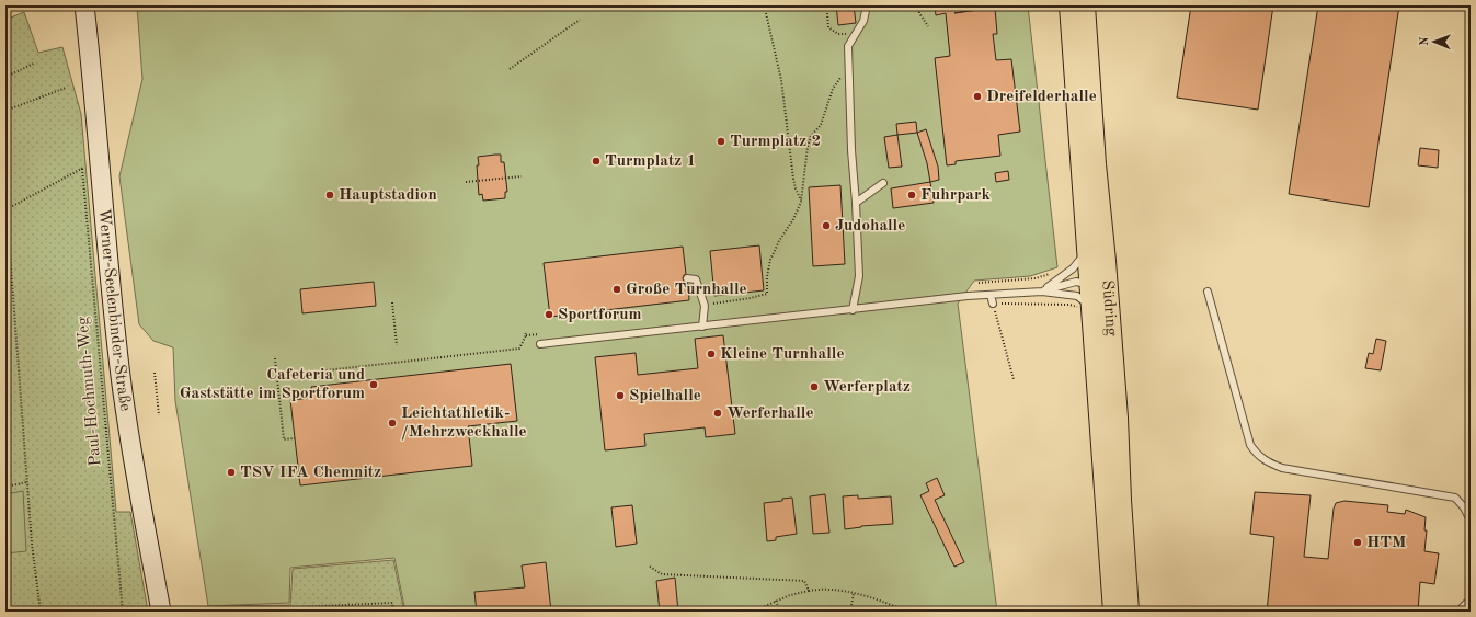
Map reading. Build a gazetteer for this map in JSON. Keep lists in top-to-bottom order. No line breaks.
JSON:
{"streets":{"main road":["Südring","Werner-Seelenbinder-Straße"],"path":["Paul-Hochmuth-Weg"]},"crossings":[["Werner-Seelenbinder-Straße","Paul-Hochmuth-Weg"]],"places":["Dreifelderhalle","Turmplatz 2","Turmplatz 1","Hauptstadion","Fuhrpark","Judohalle","Große Turnhalle","Sportforum","Kleine Turnhalle","Cafeteria und Gaststätte im Sportforum","Werferplatz","Spielhalle","Werferhalle","Leichtathletik- /Mehrzweckhalle","TSV IFA Chemnitz","HTM"],"north":"left"}
